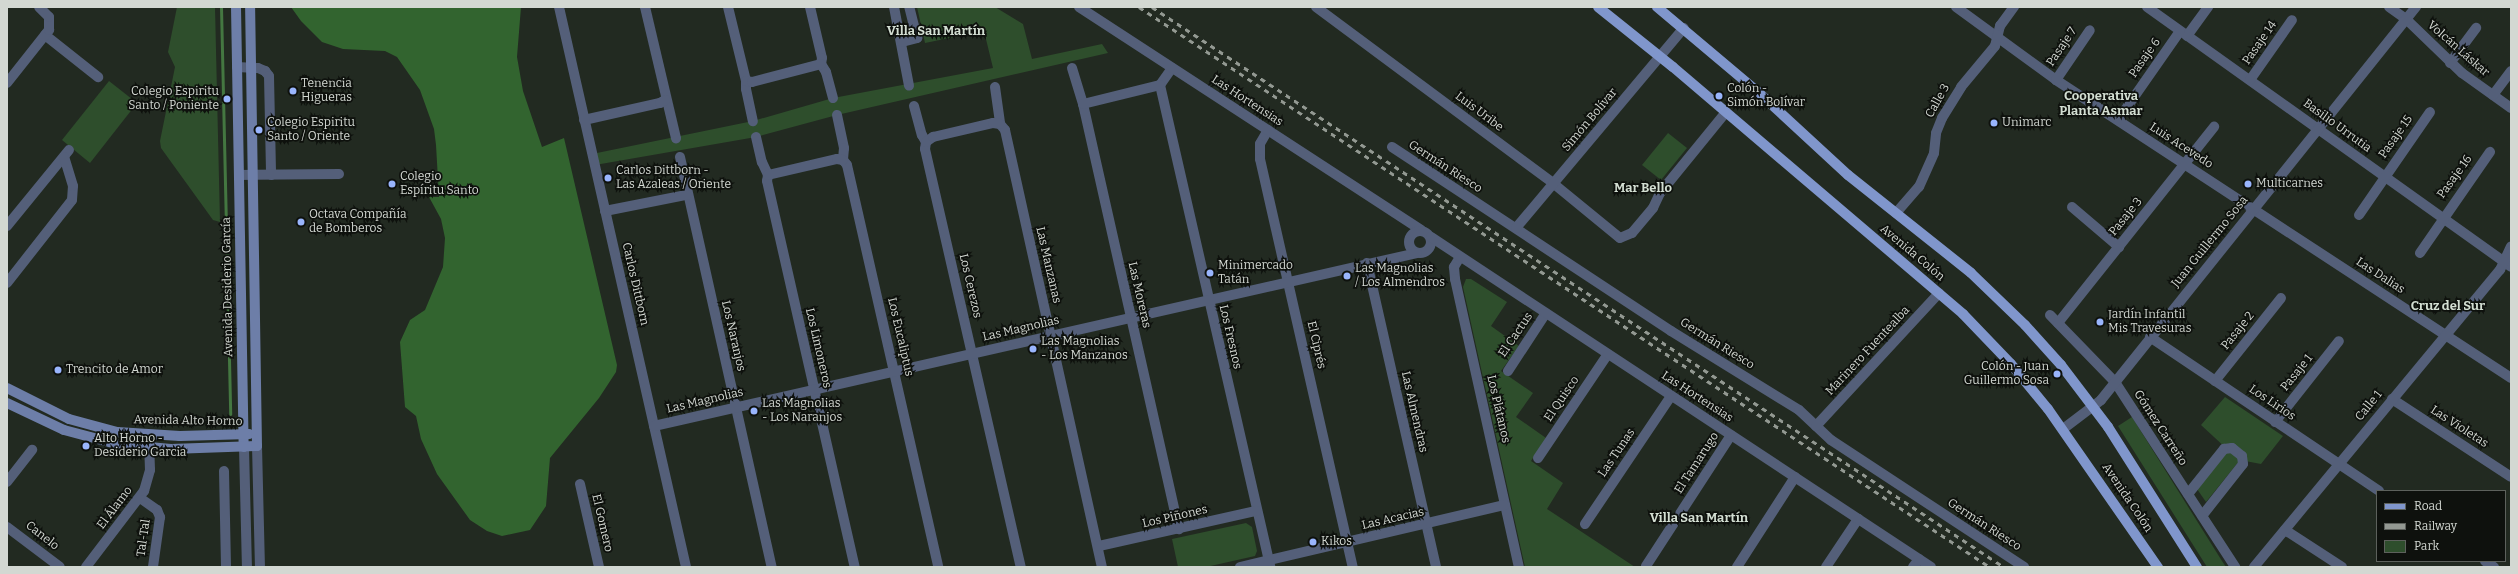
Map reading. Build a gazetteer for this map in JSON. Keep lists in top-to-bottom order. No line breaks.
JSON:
{"streets":{"main road":["Avenida Colón","Avenida Desiderio García","Avenida Alto Horno"],"street":["Pasaje 14","Pasaje 7","Volcán Láskar","Pasaje 6","Las Hortensias","Calle 3","Luis Uribe","Simón Bolívar","Basilio Urrutia","Pasaje 15","Luis Acevedo","Germán Riesco","Pasaje 16","Pasaje 3","Juan Guillermo Sosa","Las Manzanas","Las Dalias","Carlos Dittborn","Los Cerezos","Las Moreras","Las Magnolias","Pasaje 2","El Cactus","Los Naranjos","Los Eucaliptus","Los Fresnos","El Ciprés","Los Limoneros","Marinero Fuentealba","Pasaje 1","El Quisco","Los Lirios","Calle 1","Los Plátanos","Las Almendras","Las Violetas","Gómez Carreño","Las Tunas","El Tamarugo","El Álamo","Los Piñones","Las Acacias","El Gomero","Canelo","Tal-Tal"]},"crossings":[["Pasaje 14","Basilio Urrutia"],["Pasaje 7","Luis Acevedo"],["Volcán Láskar","Juan Guillermo Sosa"],["Pasaje 6","Basilio Urrutia"],["Pasaje 6","Luis Acevedo"],["Las Hortensias","Las Magnolias"],["Las Hortensias","El Cactus"],["Las Hortensias","El Ciprés"],["Las Hortensias","El Quisco"],["Las Hortensias","Los Plátanos"],["Las Hortensias","Las Tunas"],["Las Hortensias","El Tamarugo"],["Calle 3","Luis Acevedo"],["Calle 3","Avenida Colón"],["Luis Uribe","Simón Bolívar"],["Luis Uribe","Avenida Colón"],["Simón Bolívar","Germán Riesco"],["Simón Bolívar","Avenida Colón"],["Basilio Urrutia","Pasaje 15"],["Basilio Urrutia","Pasaje 16"],["Basilio Urrutia","Juan Guillermo Sosa"],["Basilio Urrutia","Calle 1"],["Luis Acevedo","Pasaje 3"],["Luis Acevedo","Juan Guillermo Sosa"],["Luis Acevedo","Las Dalias"],["Germán Riesco","Marinero Fuentealba"],["Pasaje 3","Gómez Carreño"],["Juan Guillermo Sosa","Avenida Colón"],["Juan Guillermo Sosa","Las Dalias"],["Juan Guillermo Sosa","Los Lirios"],["Juan Guillermo Sosa","Gómez Carreño"],["Avenida Colón","Marinero Fuentealba"],["Las Manzanas","Las Magnolias"],["Las Manzanas","Los Piñones"],["Las Dalias","Calle 1"],["Carlos Dittborn","Las Magnolias"],["Los Cerezos","Las Magnolias"],["Avenida Desiderio García","Avenida Alto Horno"],["Las Moreras","Las Magnolias"],["Las Moreras","Los Piñones"],["Las Magnolias","Los Naranjos"],["Las Magnolias","Los Eucaliptus"],["Las Magnolias","Los Fresnos"],["Las Magnolias","El Ciprés"],["Las Magnolias","Los Limoneros"],["Las Magnolias","Las Almendras"],["Pasaje 2","Los Lirios"],["Los Fresnos","Los Piñones"],["Los Fresnos","Las Acacias"],["El Ciprés","Las Acacias"],["Pasaje 1","Los Lirios"],["Los Lirios","Calle 1"],["Calle 1","Las Violetas"],["Los Plátanos","Las Acacias"],["Las Almendras","Las Acacias"],["Avenida Alto Horno","El Álamo"],["El Álamo","Tal-Tal"]],"districts":["Villa San Martín","Cooperativa Planta Asmar","Mar Bello","Cruz del Sur","Villa San Martín"],"places":["Tenencia Higueras","Colón - Simón Bolívar","Colegio Espiritu Santo / Poniente","Unimarc","Colegio Espiritu Santo / Oriente","Carlos Dittborn - Las Azaleas / Oriente","Colegio Espíritu Santo","Multicarnes","Octava Compañía de Bomberos","Minimercado Tatán","Las Magnolias / Los Almendros","Jardín Infantil Mis Travesuras","Las Magnolias - Los Manzanos","Trencito de Amor","Colón - Juan Guillermo Sosa","Las Magnolias - Los Naranjos","Alto Horno - Desiderio Garcia","Kikos"],"legend":["Road","Railway","Park"]}
